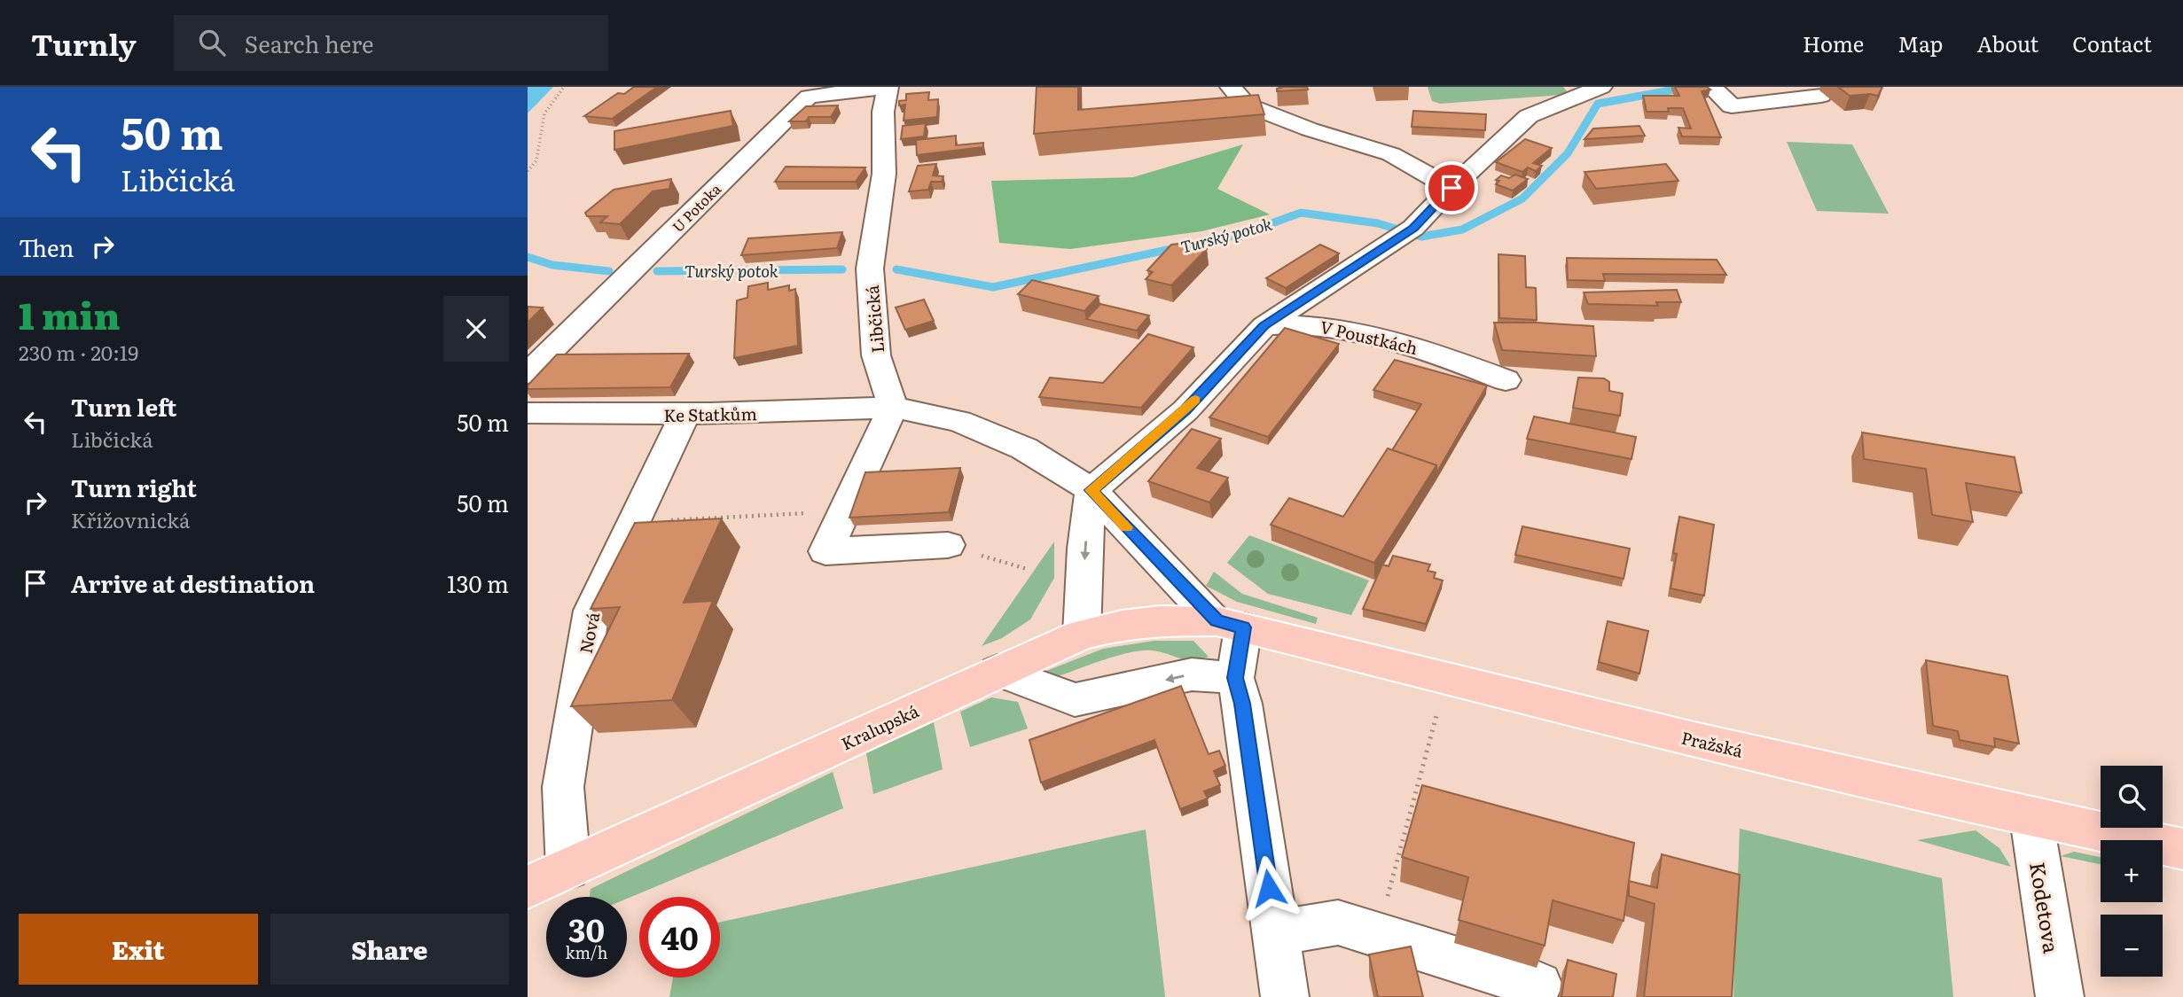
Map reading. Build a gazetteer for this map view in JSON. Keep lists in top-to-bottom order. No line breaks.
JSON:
{"streets":{"main road":["Kralupská","Pražská"],"street":["U Potoka","Libčická","V Poustkách","Ke Statkům","Nová","Kodetova"]},"crossings":[["U Potoka","Libčická"],["Libčická","Ke Statkům"],["Ke Statkům","Nová"],["Nová","Kralupská"],["Kralupská","Pražská"],["Pražská","Kodetova"]],"water":["Turský potok"],"page":{"header":"Turnly","search":"Search here","nav":["Home","Map","About","Contact"],"turn":["50 m","Libčická"],"then":"Then","heading":["1 min","230 m · 20:19"],"list":[{"name":"Turn left","note":"Libčická","value":"50 m"},{"name":"Turn right","note":"Křížovnická","value":"50 m"},{"name":"Arrive at destination","value":"130 m"}],"map_buttons":["+","−"],"speed":"30 km/h","limit":"40","buttons":["Exit","Share"]}}
